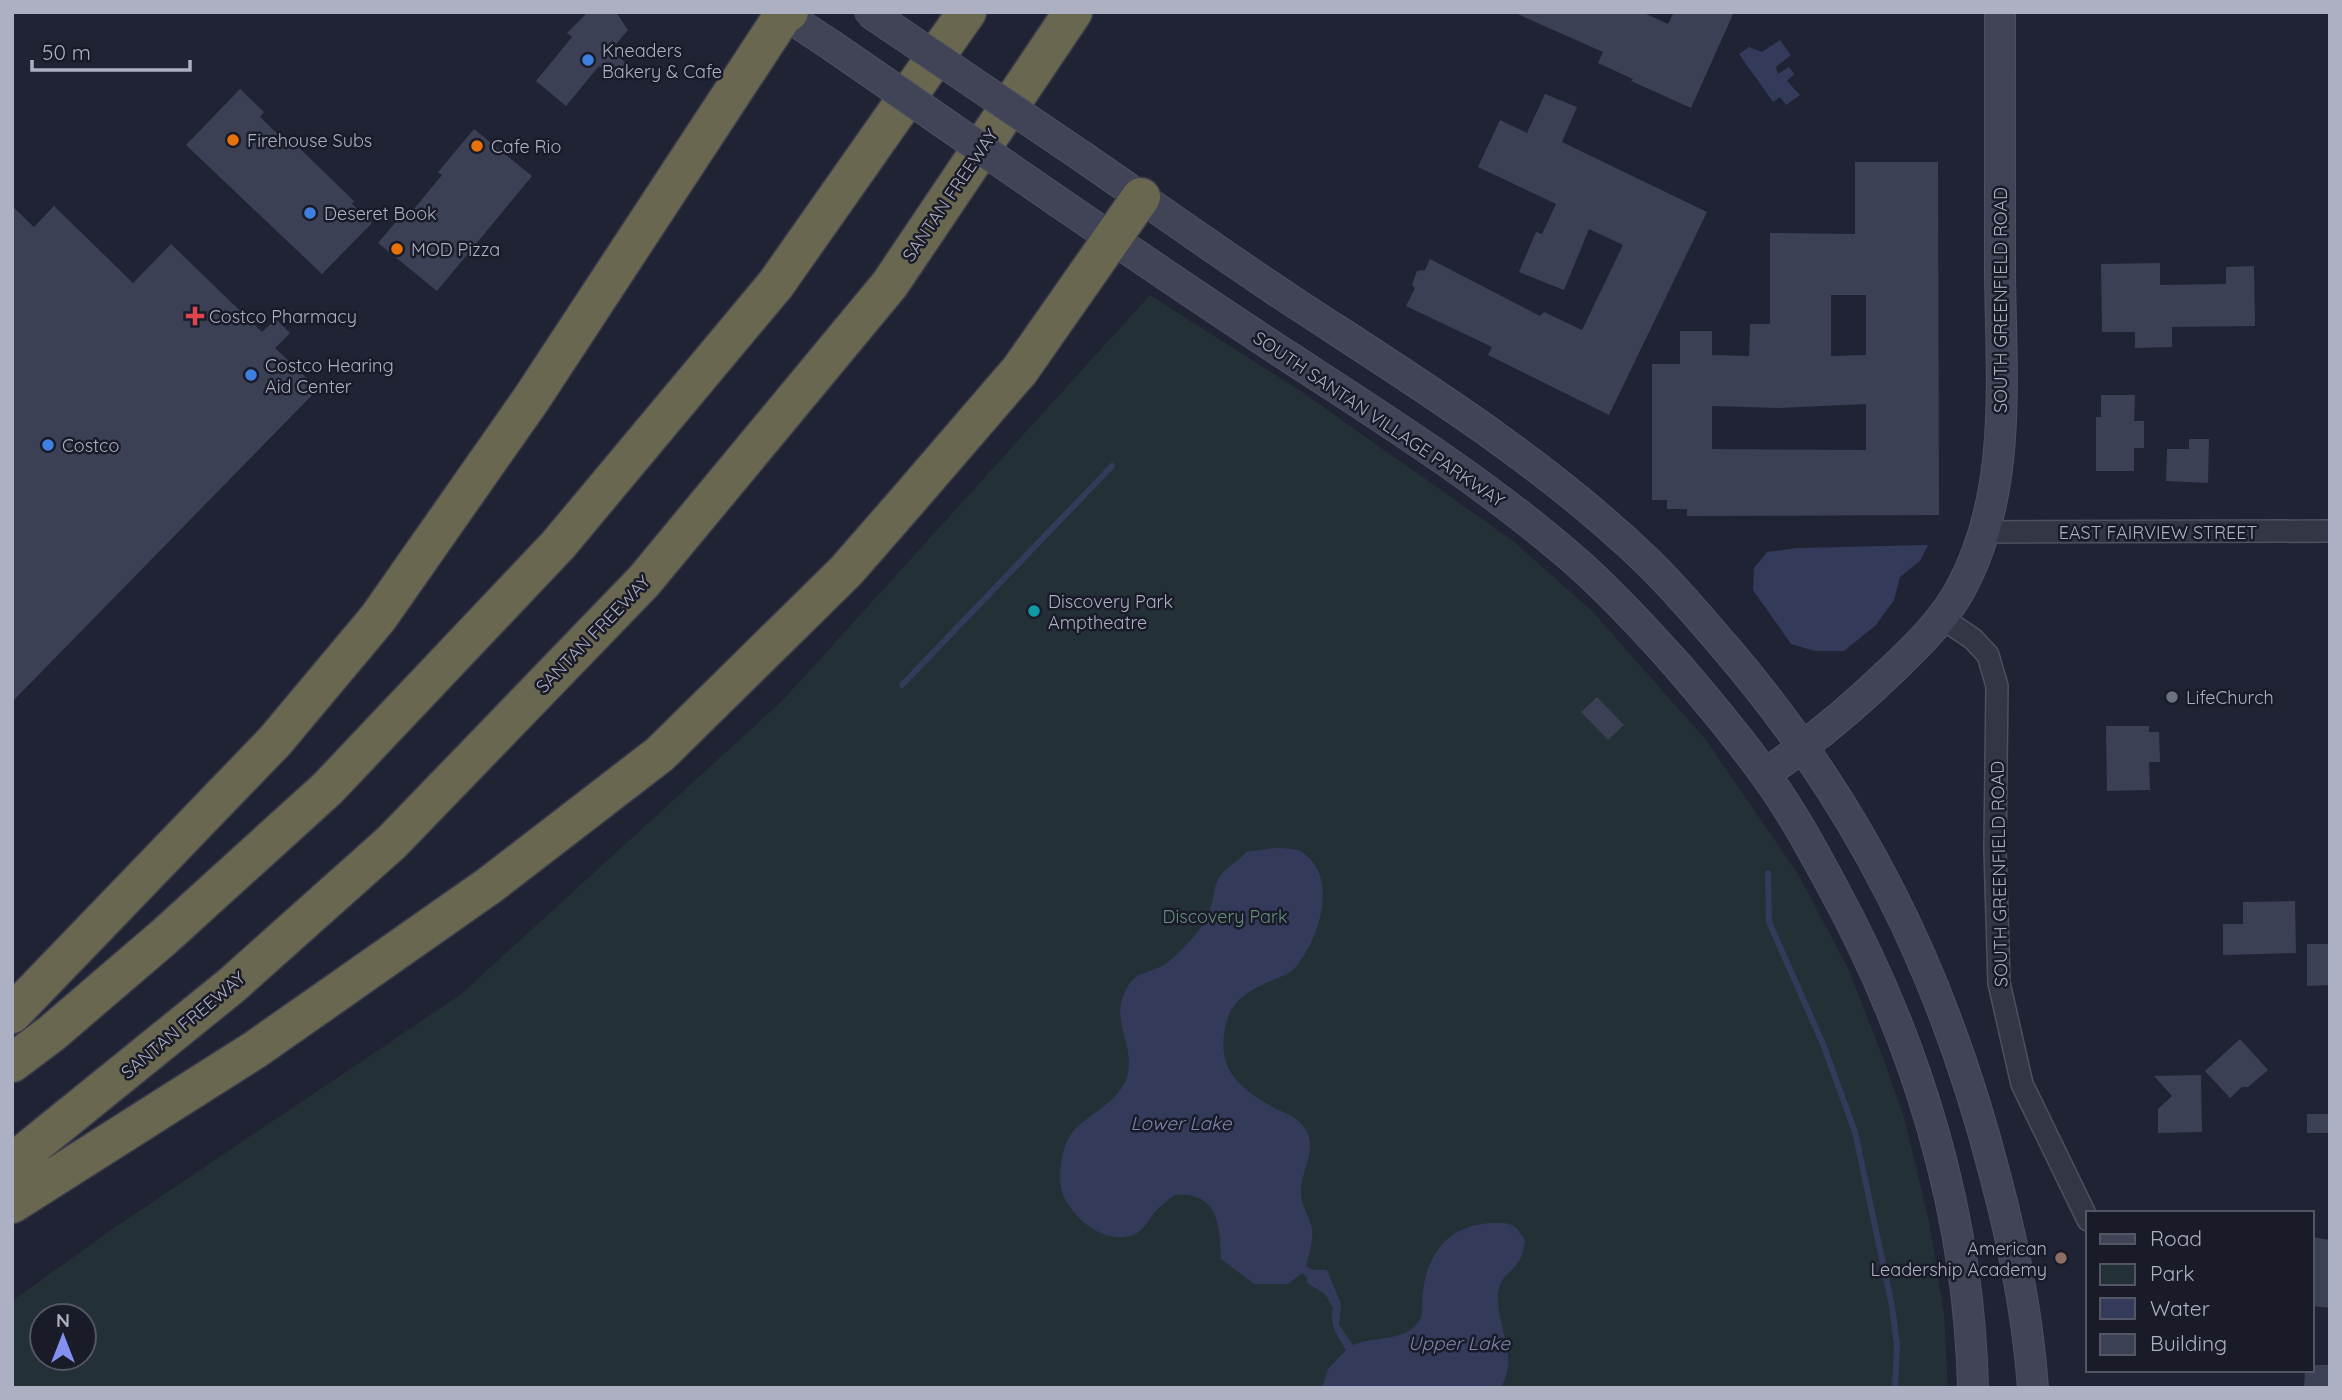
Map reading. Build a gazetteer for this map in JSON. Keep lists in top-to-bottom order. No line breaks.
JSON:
{"streets":{"highway":["SANTAN FREEWAY"],"main road":["SOUTH GREENFIELD ROAD","SOUTH SANTAN VILLAGE PARKWAY"],"street":["EAST FAIRVIEW STREET"]},"crossings":[["SOUTH GREENFIELD ROAD","SOUTH SANTAN VILLAGE PARKWAY"],["SOUTH GREENFIELD ROAD","EAST FAIRVIEW STREET"]],"water":["Lower Lake","Upper Lake"],"parks":["Discovery Park"],"places":{"other":["Kneaders Bakery & Cafe","Firehouse Subs","Cafe Rio","Deseret Book","MOD Pizza","Costco Hearing Aid Center","Costco","Discovery Park Amptheatre","LifeChurch","American Leadership Academy"],"health":["Costco Pharmacy"]},"legend":["Road","Park","Water","Building"],"scale_bar":"50 m","north":"top"}
